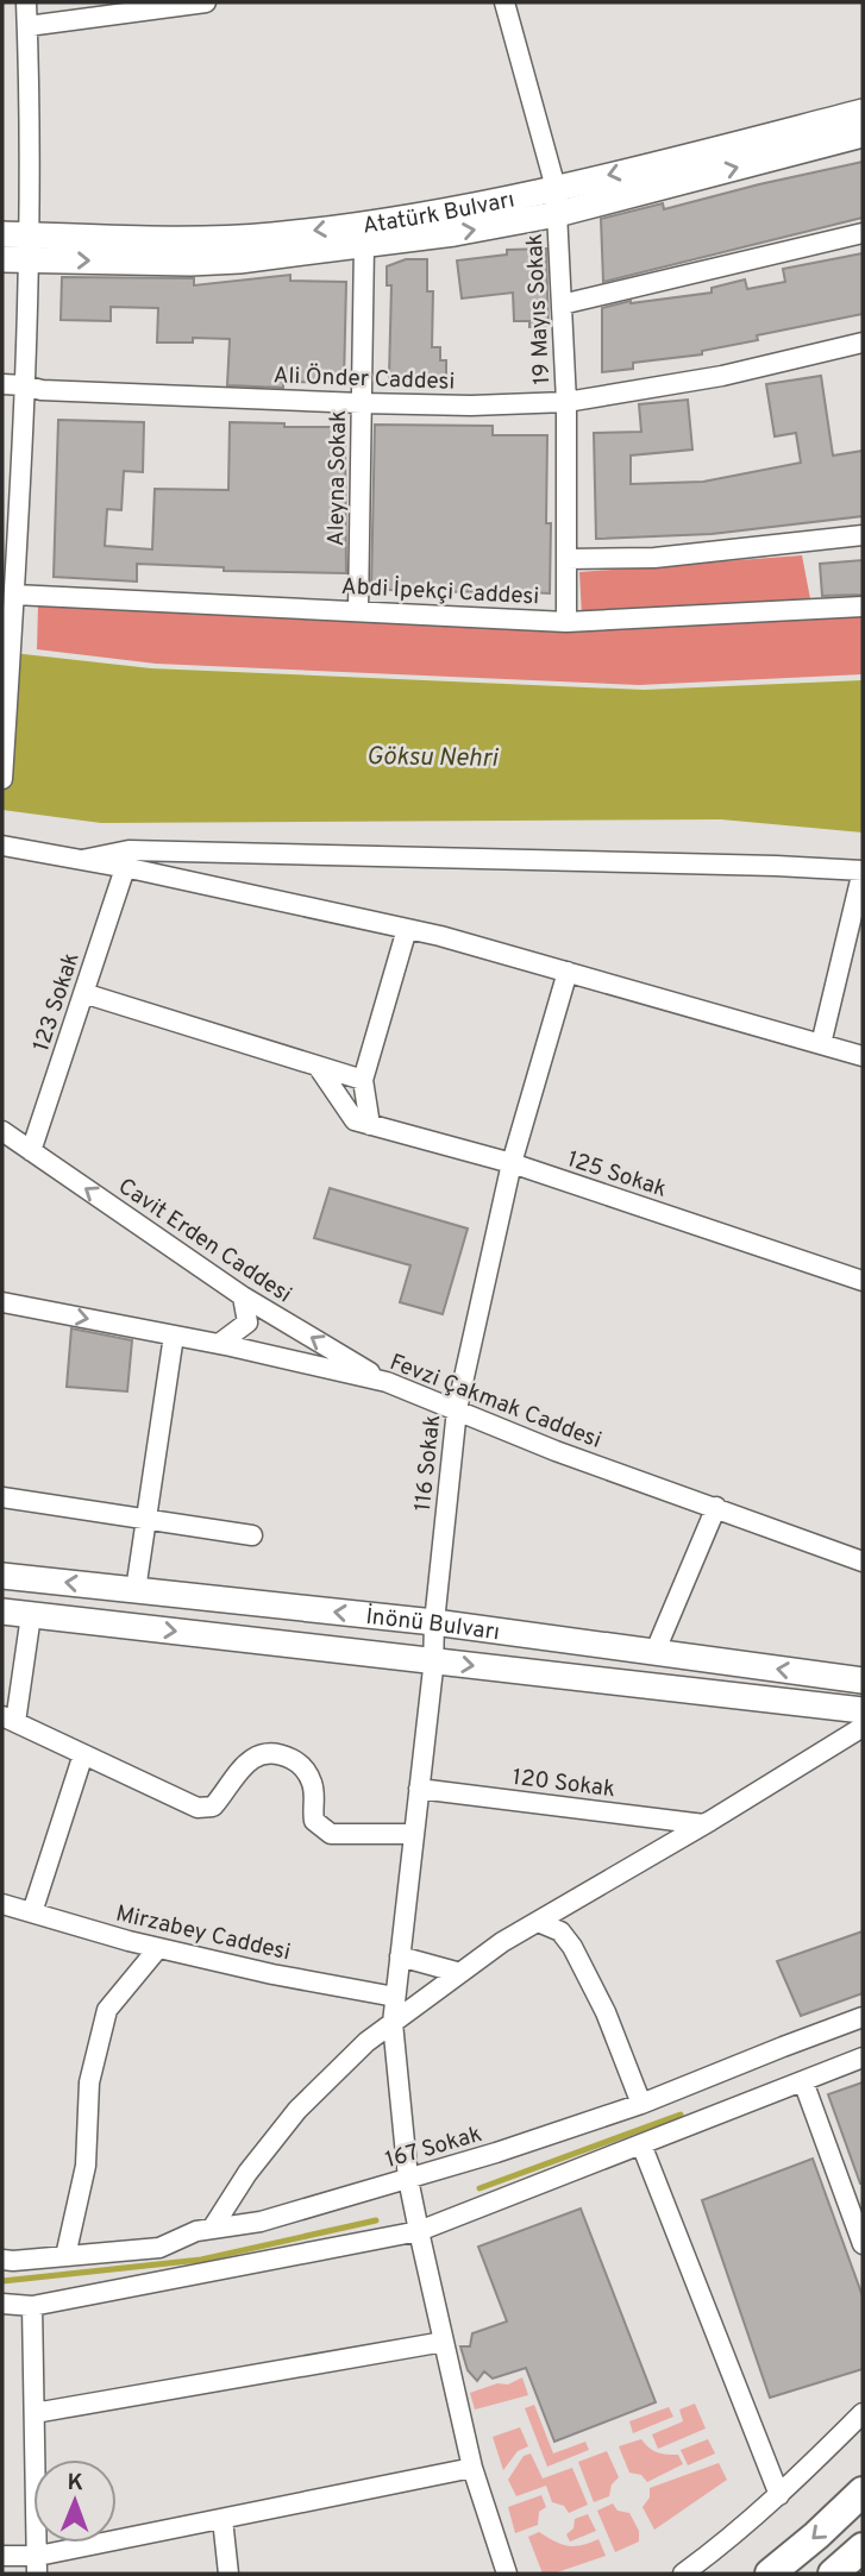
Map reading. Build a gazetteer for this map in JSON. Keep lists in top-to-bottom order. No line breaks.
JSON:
{"streets":{"main road":["Atatürk Bulvarı","İnönü Bulvarı"],"street":["19 Mayıs Sokak","Ali Önder Caddesi","Aleyna Sokak","Abdi İpekçi Caddesi","123 Sokak","125 Sokak","Cavit Erden Caddesi","Fevzi Çakmak Caddesi","116 Sokak","120 Sokak","Mirzabey Caddesi","167 Sokak"]},"crossings":[["Atatürk Bulvarı","19 Mayıs Sokak"],["19 Mayıs Sokak","Ali Önder Caddesi"],["19 Mayıs Sokak","Abdi İpekçi Caddesi"],["Ali Önder Caddesi","Aleyna Sokak"],["Aleyna Sokak","Abdi İpekçi Caddesi"],["123 Sokak","Cavit Erden Caddesi"],["125 Sokak","116 Sokak"],["Cavit Erden Caddesi","Fevzi Çakmak Caddesi"],["Fevzi Çakmak Caddesi","116 Sokak"],["116 Sokak","İnönü Bulvarı"],["116 Sokak","120 Sokak"],["116 Sokak","Mirzabey Caddesi"],["116 Sokak","167 Sokak"]],"one_way":["Cavit Erden Caddesi"],"water":["Göksu Nehri"],"north":"top"}
